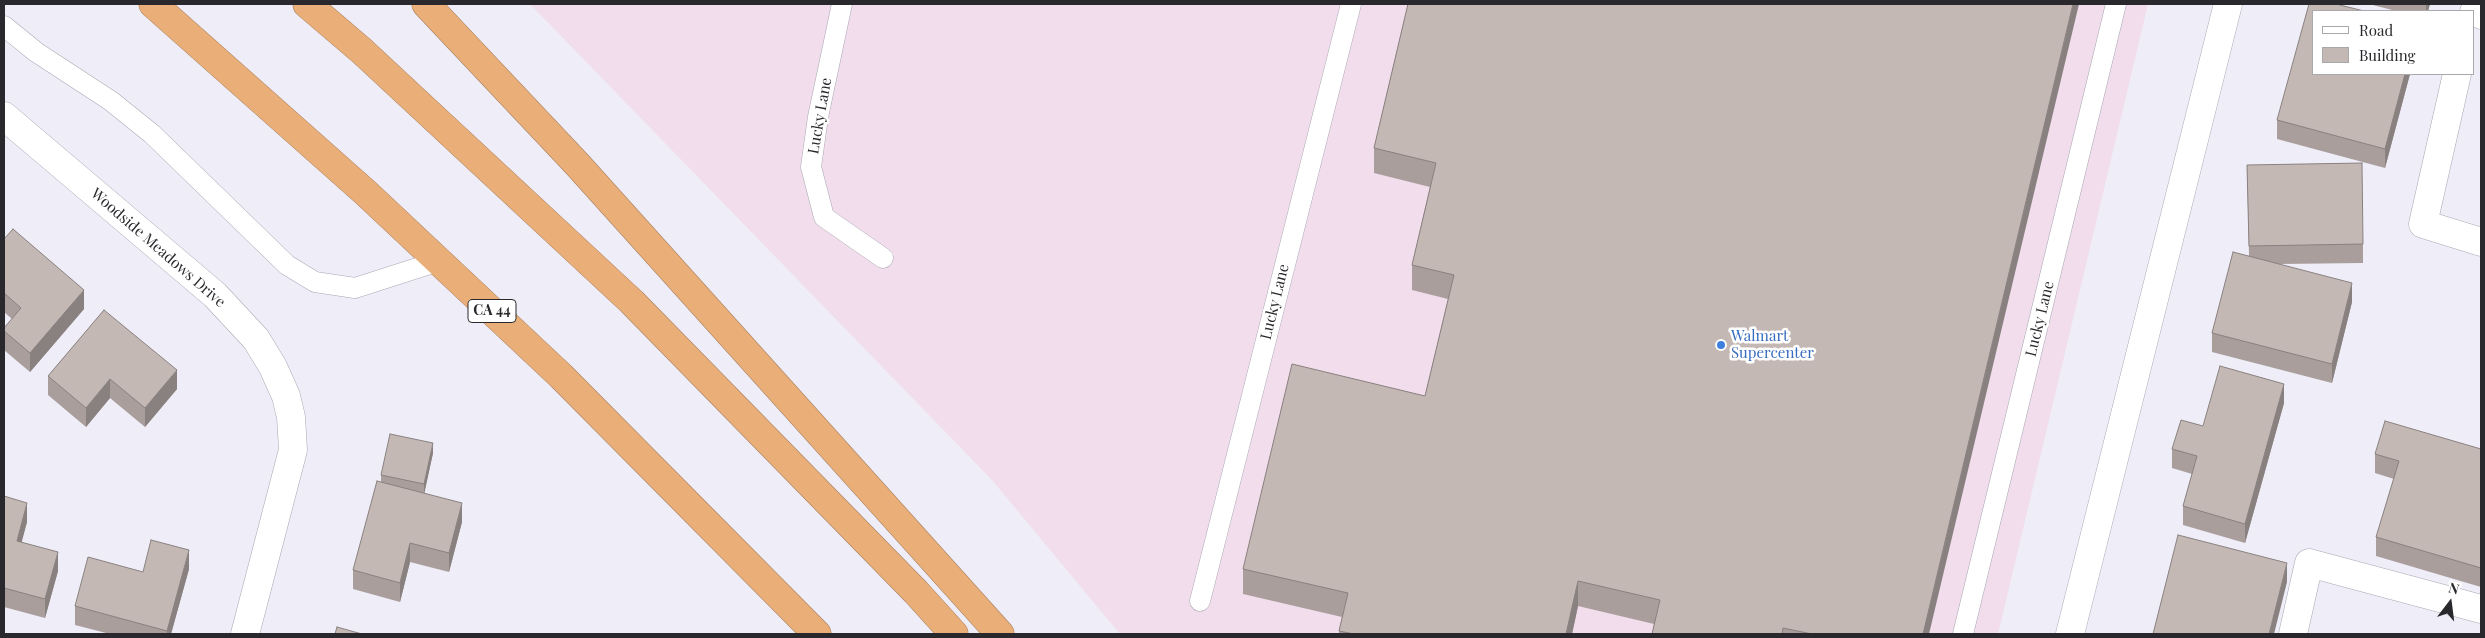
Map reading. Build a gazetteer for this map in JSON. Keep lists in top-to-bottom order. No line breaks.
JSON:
{"streets":{"highway":["CA 44"],"street":["Woodside Meadows Drive"],"lane":["Lucky Lane"]},"places":["Walmart Supercenter"],"legend":["Road","Building"],"north":"top"}
